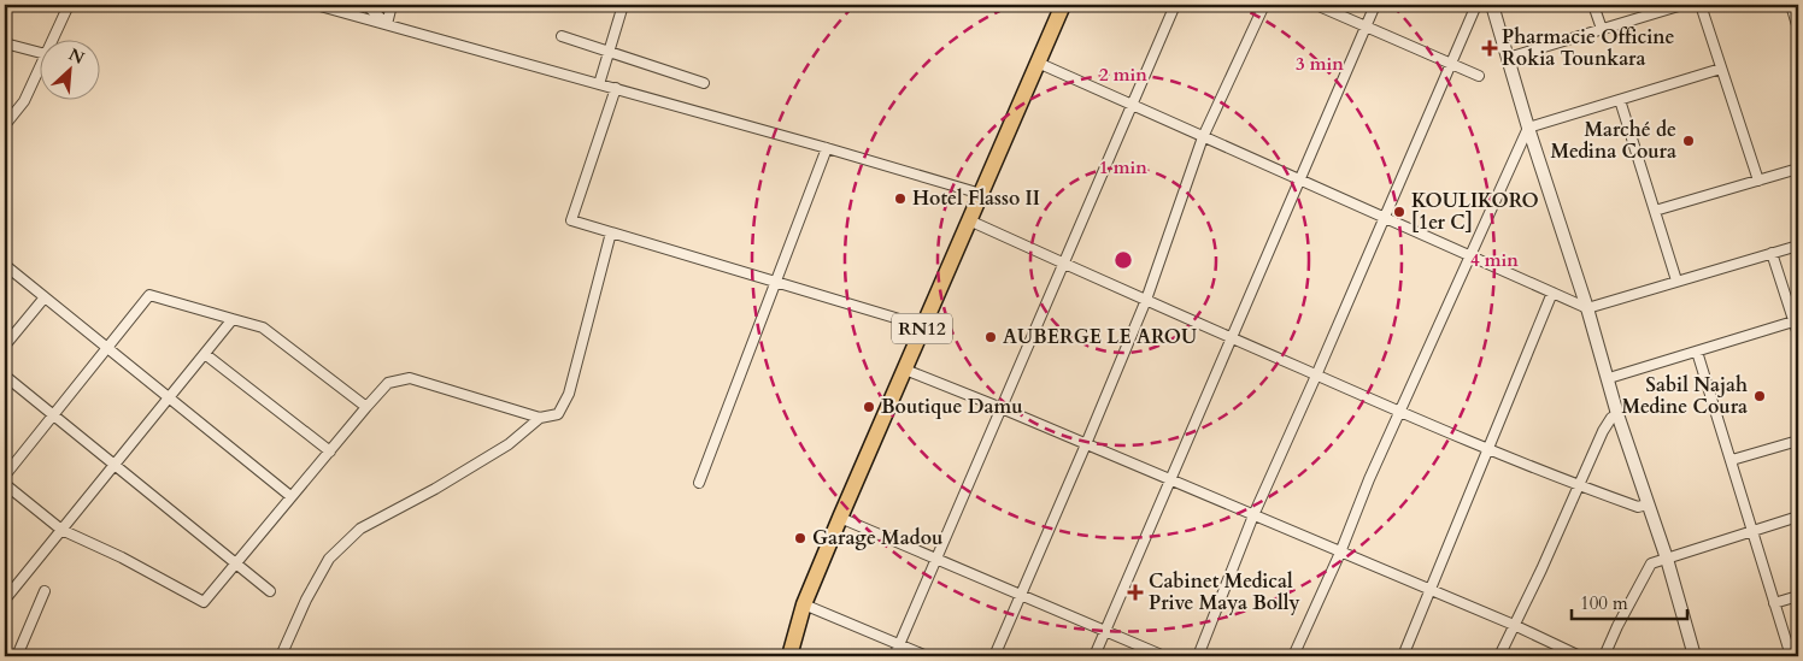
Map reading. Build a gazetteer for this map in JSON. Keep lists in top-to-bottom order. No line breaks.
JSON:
{"streets":{"main road":["RN12"]},"places":{"health":["Pharmacie Officine Rokia Tounkara","Cabinet Medical Prive Maya Bolly"],"other":["Marché de Medina Coura","Hotel Flasso II","KOULIKORO [1er C]","AUBERGE LE AROU","Sabil Najah Medine Coura","Boutique Damu","Garage Madou"]},"scale_bar":"100 m","north":"top right","rings":["3 min","2 min","1 min","4 min"]}
